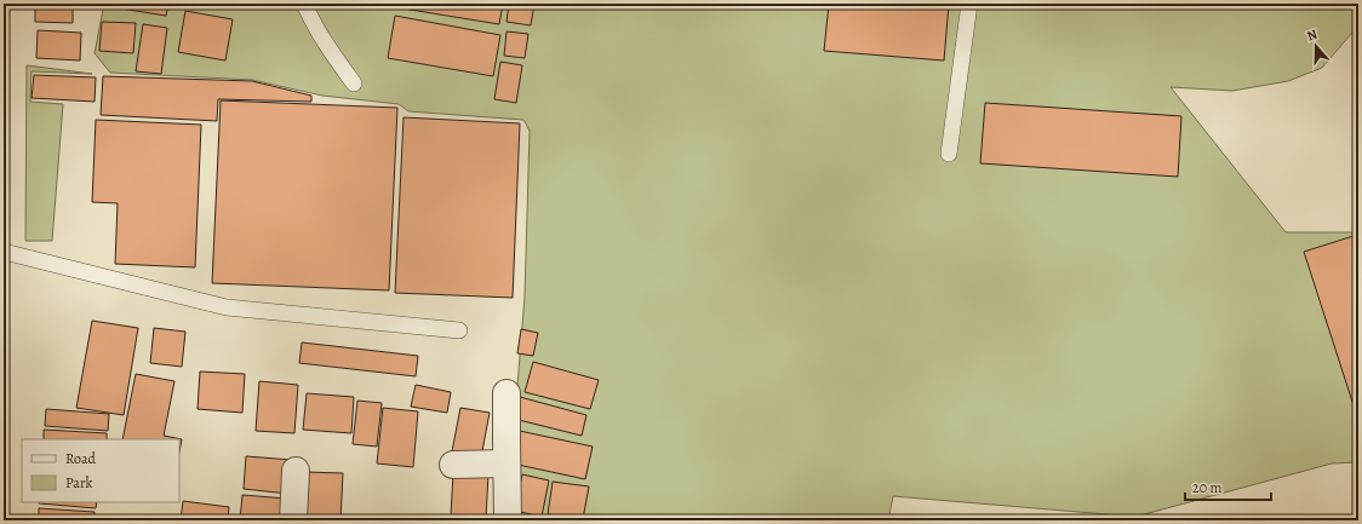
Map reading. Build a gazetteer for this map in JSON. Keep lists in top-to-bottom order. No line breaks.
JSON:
{"legend":["Road","Park"],"scale_bar":"20 m","north":"top"}
